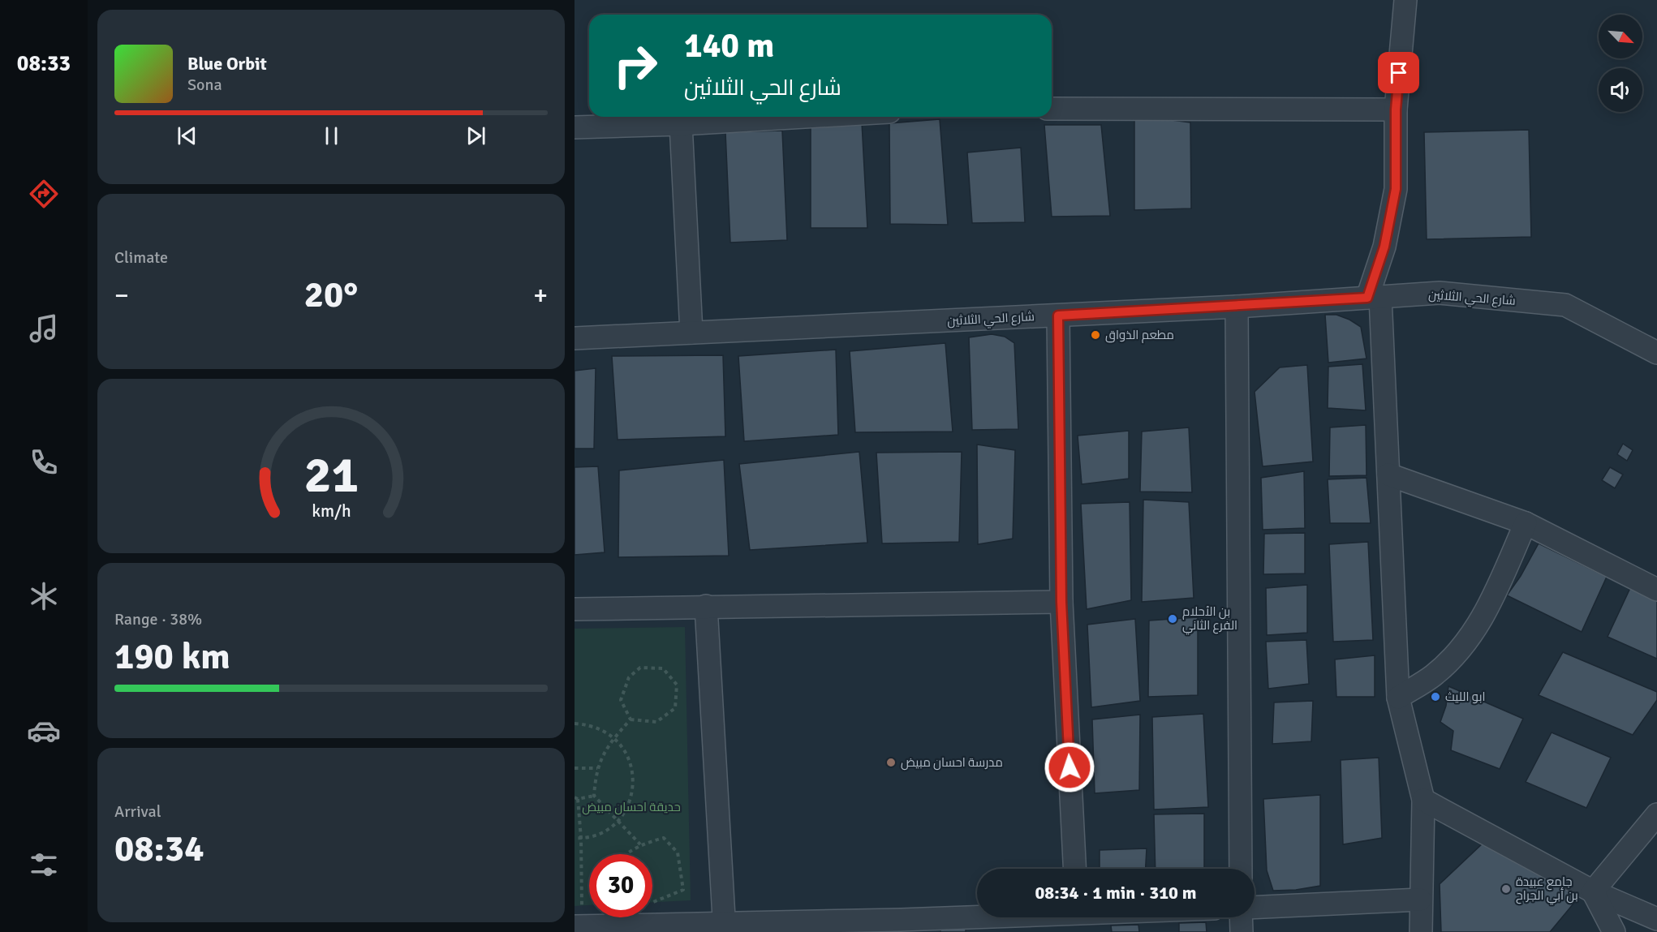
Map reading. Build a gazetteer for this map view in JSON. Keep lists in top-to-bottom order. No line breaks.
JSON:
{"streets":{"street":["شارع الحي الثلاثين"]},"parks":["حديقة احسان مبيض"],"places":["مطعم الذواق","بن الأحلام الفرع الثاني","ابو الليث","مدرسة احسان مبيض","جامع عبيدة بن أبي الجراح"],"north":"bottom right","page":{"tabs":"08:33","turn":["140 m","شارع الحي الثلاثين"],"song":["Blue Orbit","Sona"],"tile":["Climate",["Range · 38%","190 km"],["Arrival","08:34"]],"heat":["−","20°","+"],"limit":"30","trip":"08:34 · 1 min · 310 m","gauge":["21","km/h"]}}
